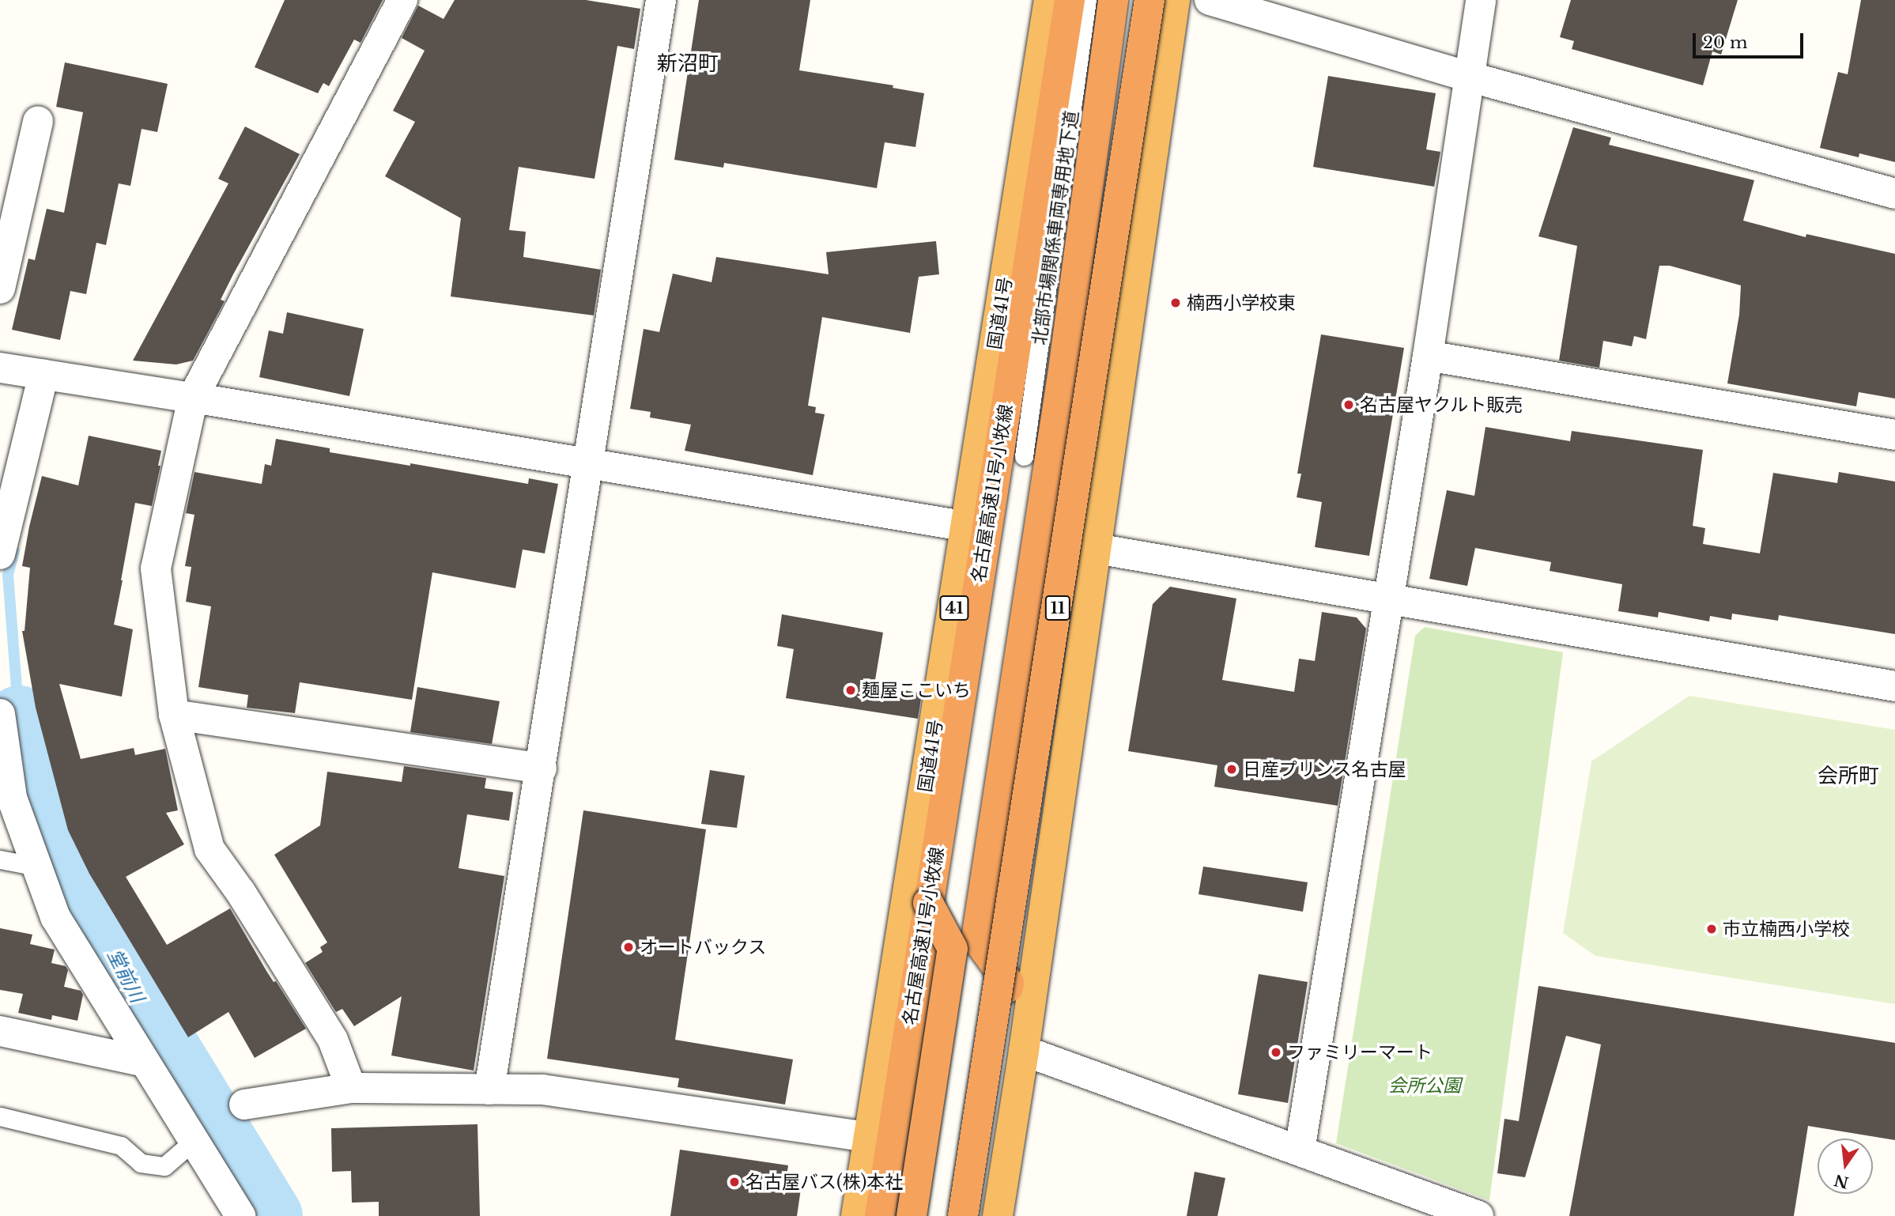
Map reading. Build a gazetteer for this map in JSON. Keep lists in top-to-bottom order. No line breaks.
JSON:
{"streets":{"highway":["国道41号","名古屋高速11号小牧線","41","11"],"lane":["北部市場関係車両専用地下道"]},"districts":["新沼町","会所町"],"water":["堂前川"],"parks":["会所公園"],"places":["楠西小学校東","名古屋ヤクルト販売","麺屋ここいち","日産プリンス名古屋","市立楠西小学校","オートバックス","ファミリーマート","名古屋バス(株)本社"],"scale_bar":"20 m","north":"bottom"}
